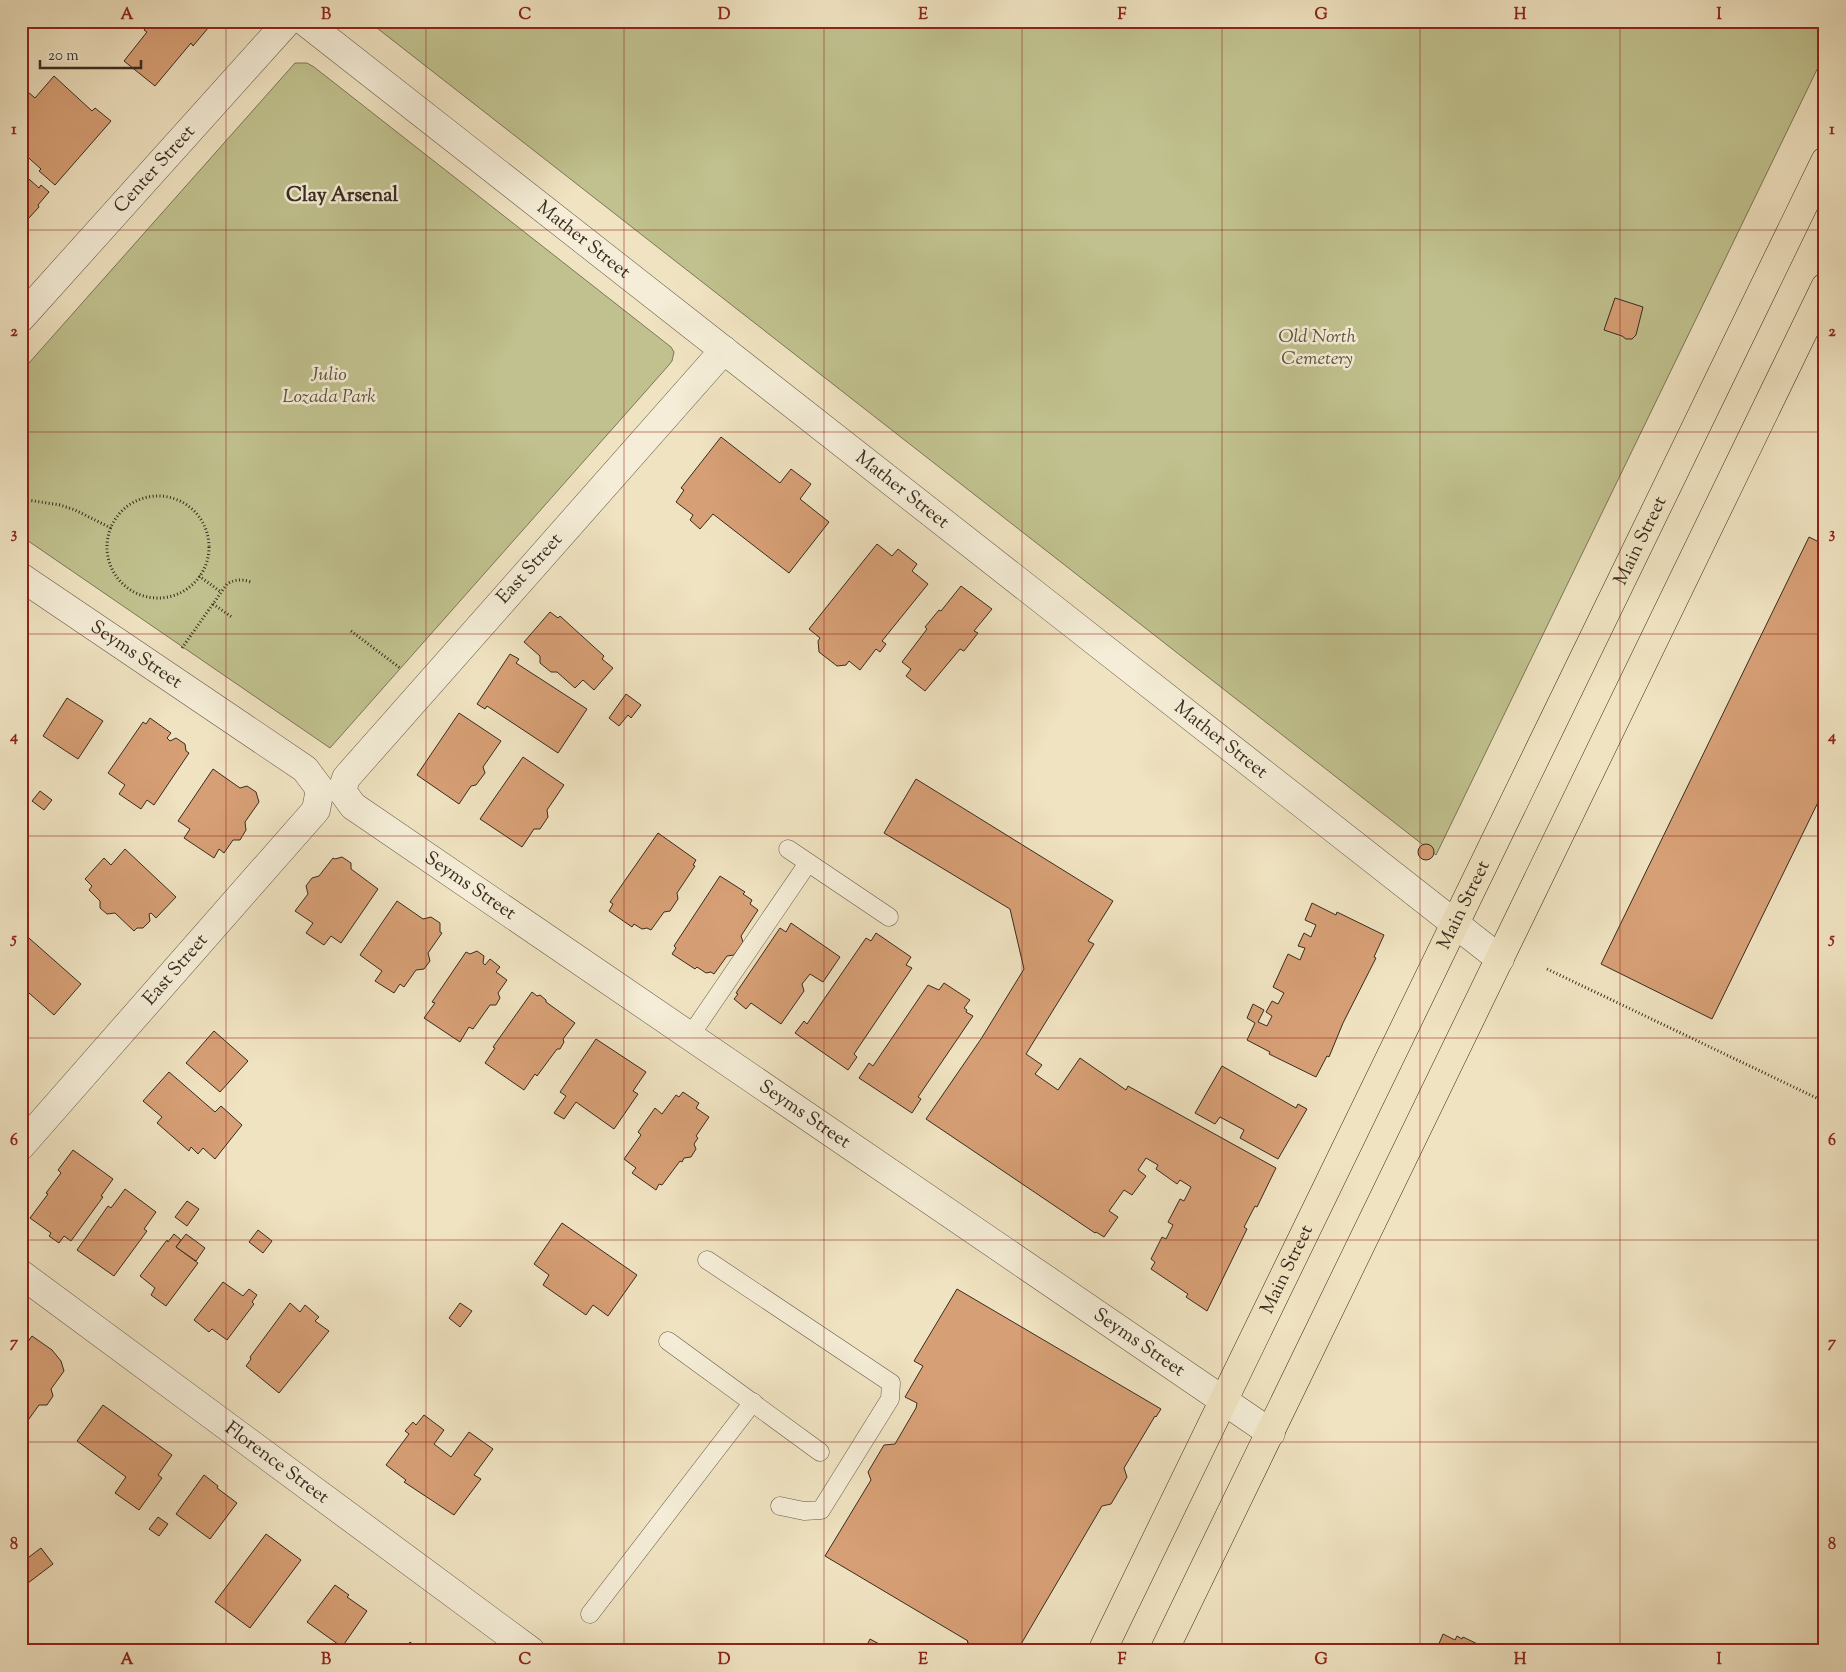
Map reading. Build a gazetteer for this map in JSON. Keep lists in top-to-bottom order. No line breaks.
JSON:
{"streets":{"main road":["Main Street"],"street":["Center Street","Mather Street","East Street","Seyms Street","Florence Street"]},"crossings":[["Mather Street","Main Street"],["Mather Street","East Street"],["Main Street","Seyms Street"],["East Street","Seyms Street"]],"districts":["Clay Arsenal"],"parks":["Old North Cemetery","Julio Lozada Park"],"scale_bar":"20 m","grid":{"columns":["A","B","C","D","E","F","G","H","I"],"rows":["1","2","3","4","5","6","7","8"]}}
